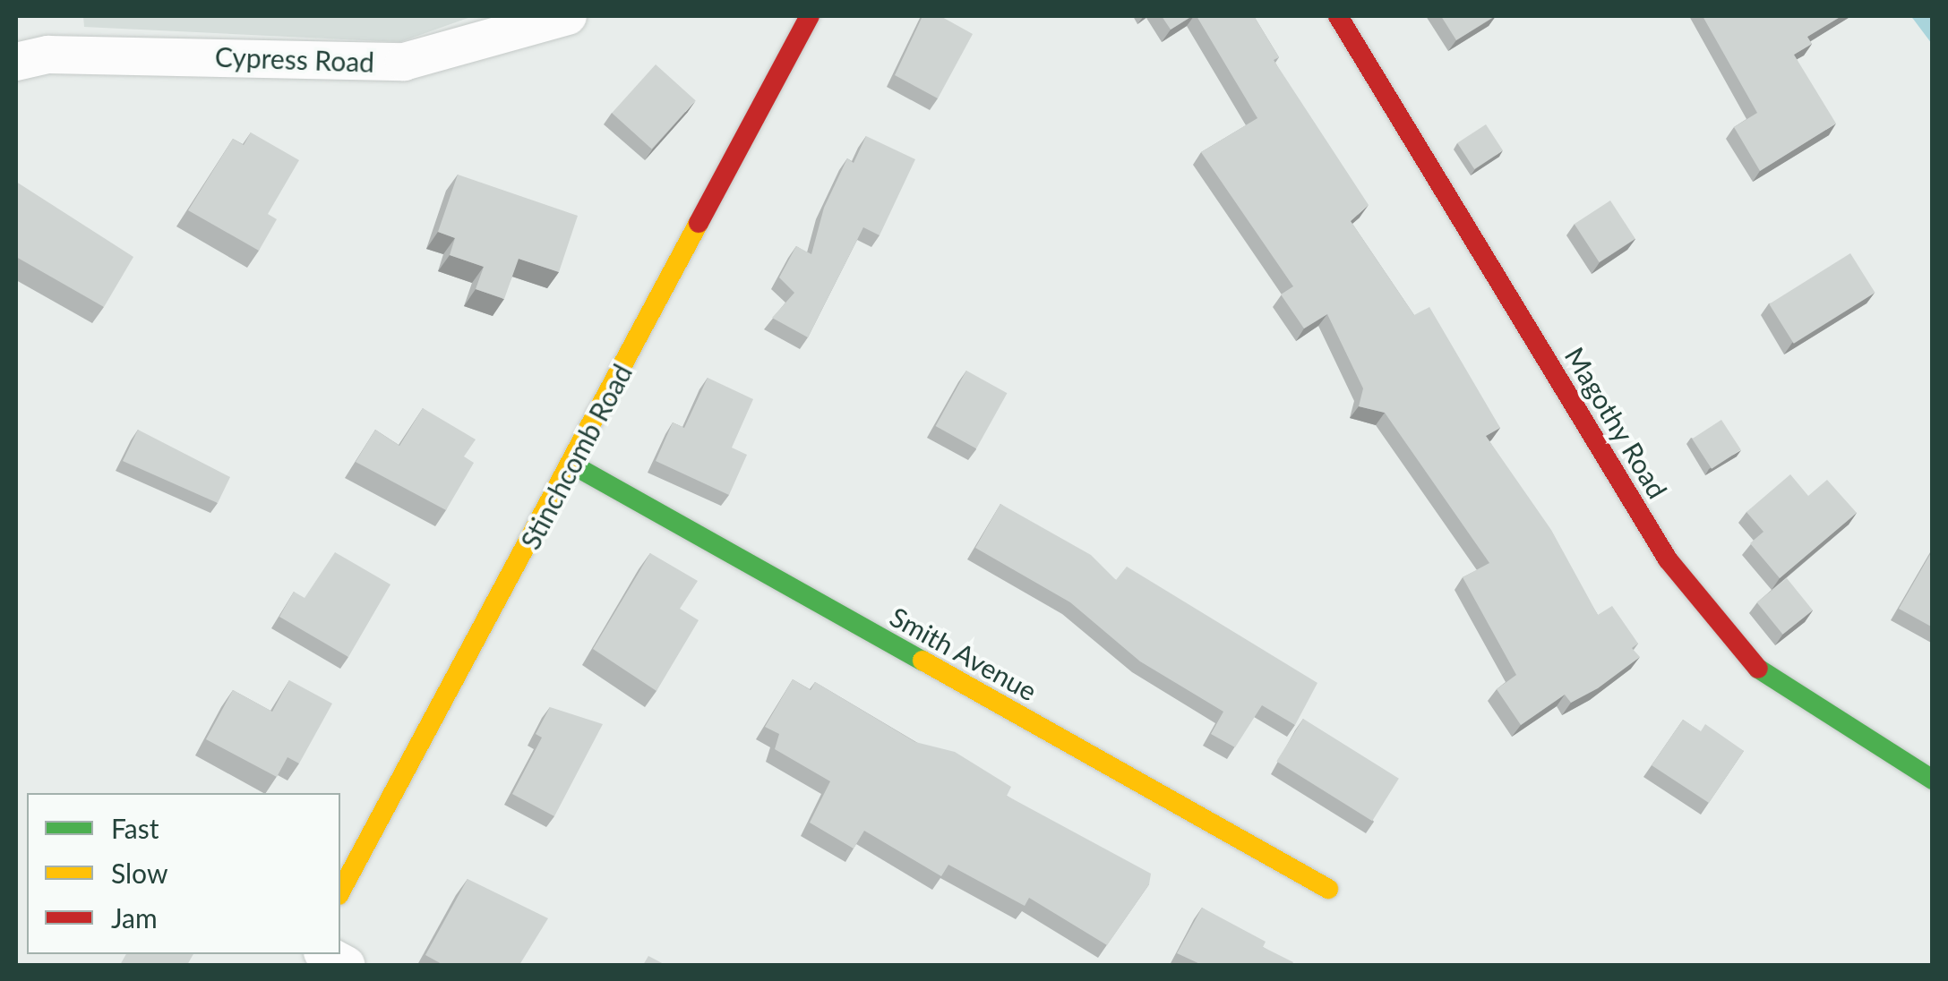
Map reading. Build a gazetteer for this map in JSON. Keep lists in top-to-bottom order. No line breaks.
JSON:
{"streets":{"street":["Cypress Road","Magothy Road","Stinchcomb Road","Smith Avenue"]},"crossings":[["Stinchcomb Road","Smith Avenue"]],"legend":["Fast","Slow","Jam"]}
